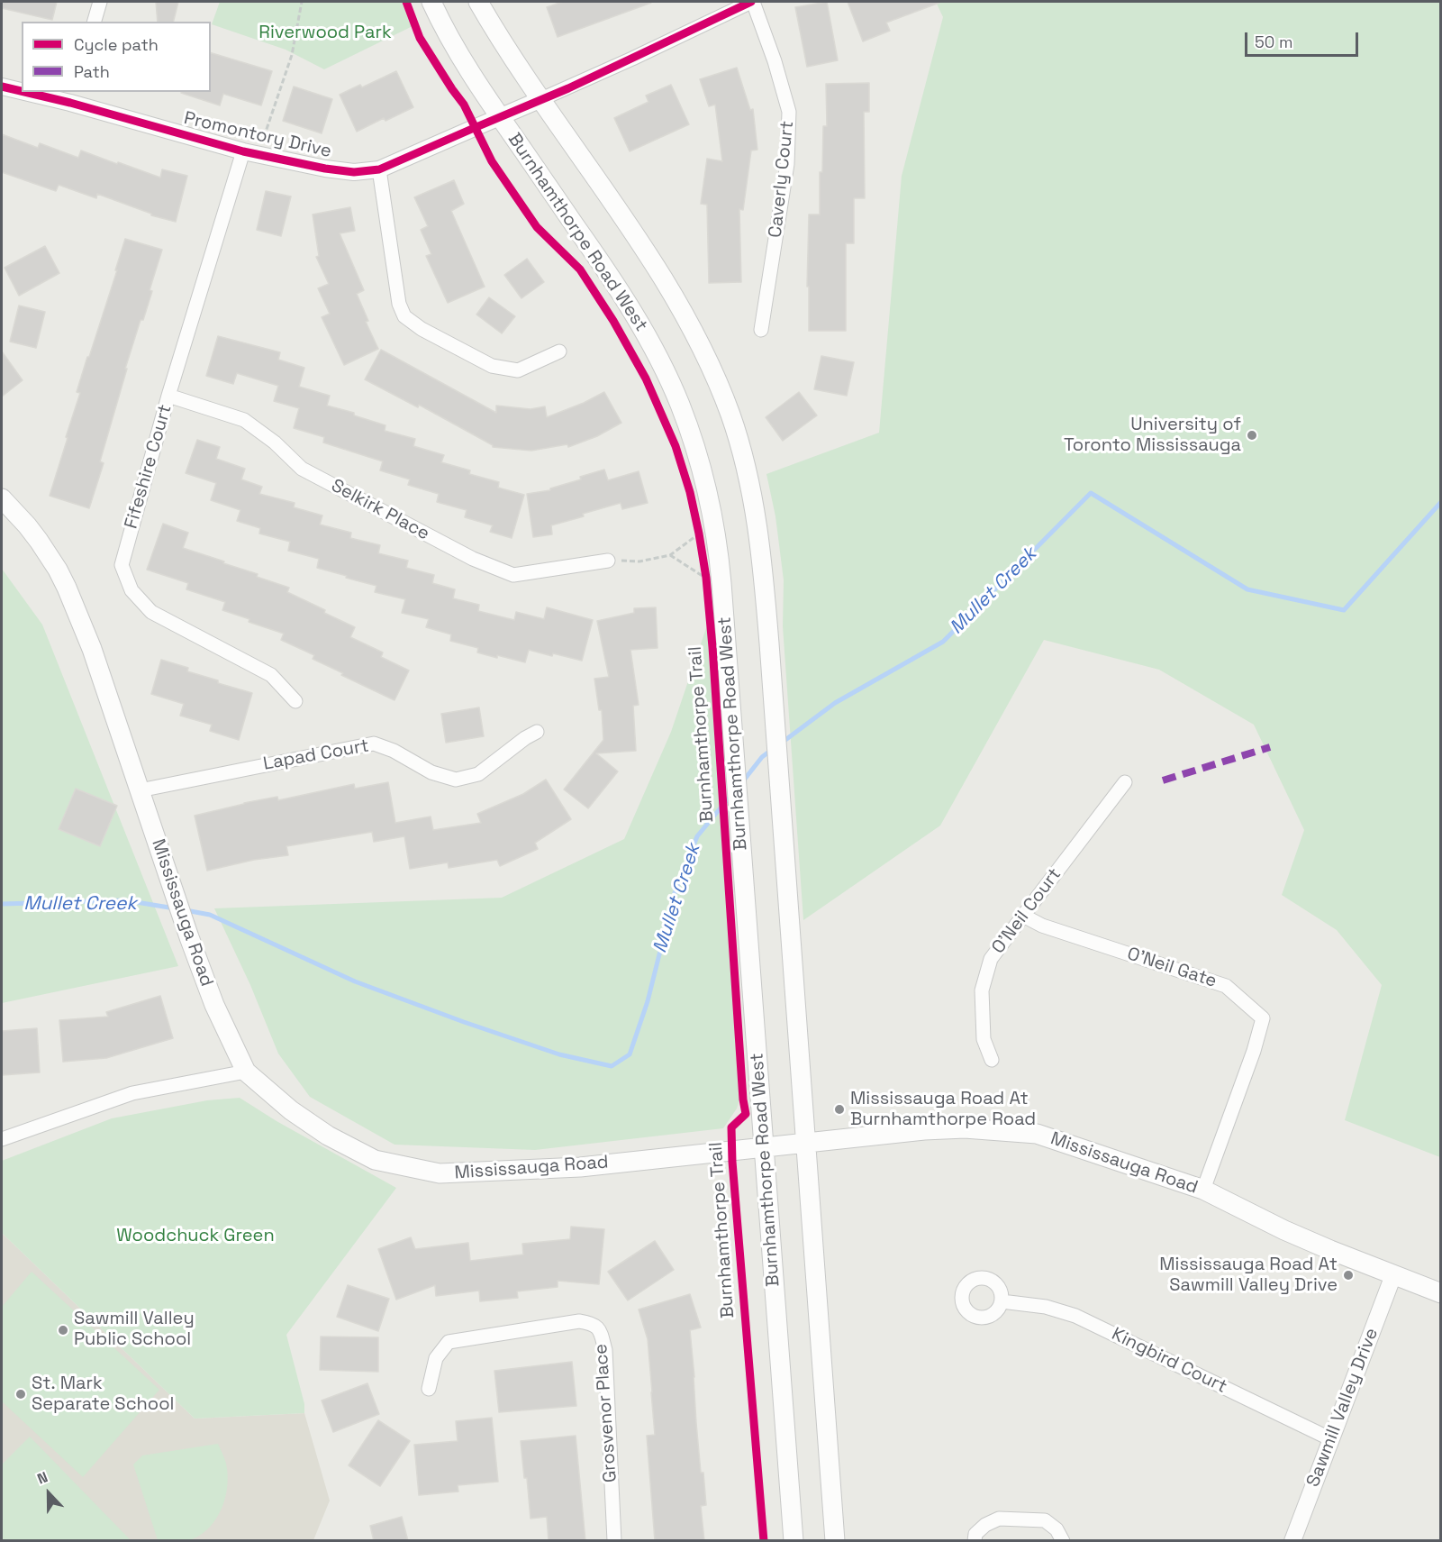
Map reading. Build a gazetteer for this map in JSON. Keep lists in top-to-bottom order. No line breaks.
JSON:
{"streets":{"main road":["Burnhamthorpe Road West","Mississauga Road"],"street":["Promontory Drive","Caverly Court","Fifeshire Court","Selkirk Place","Lapad Court","O'Neil Court","O'Neil Gate","Kingbird Court","Sawmill Valley Drive","Grosvenor Place"],"cycle path":["Burnhamthorpe Trail"]},"crossings":[["Promontory Drive","Burnhamthorpe Road West"],["Promontory Drive","Fifeshire Court"],["Burnhamthorpe Road West","Mississauga Road"],["Fifeshire Court","Selkirk Place"],["Lapad Court","Mississauga Road"],["O'Neil Court","O'Neil Gate"],["Mississauga Road","O'Neil Gate"],["Mississauga Road","Sawmill Valley Drive"],["Kingbird Court","Sawmill Valley Drive"]],"water":["Mullet Creek"],"parks":["Riverwood Park","Woodchuck Green"],"places":["University of Toronto Mississauga","Mississauga Road At Burnhamthorpe Road","Mississauga Road At Sawmill Valley Drive","Sawmill Valley Public School","St. Mark Separate School"],"legend":["Cycle path","Path"],"scale_bar":"50 m","north":"top"}
